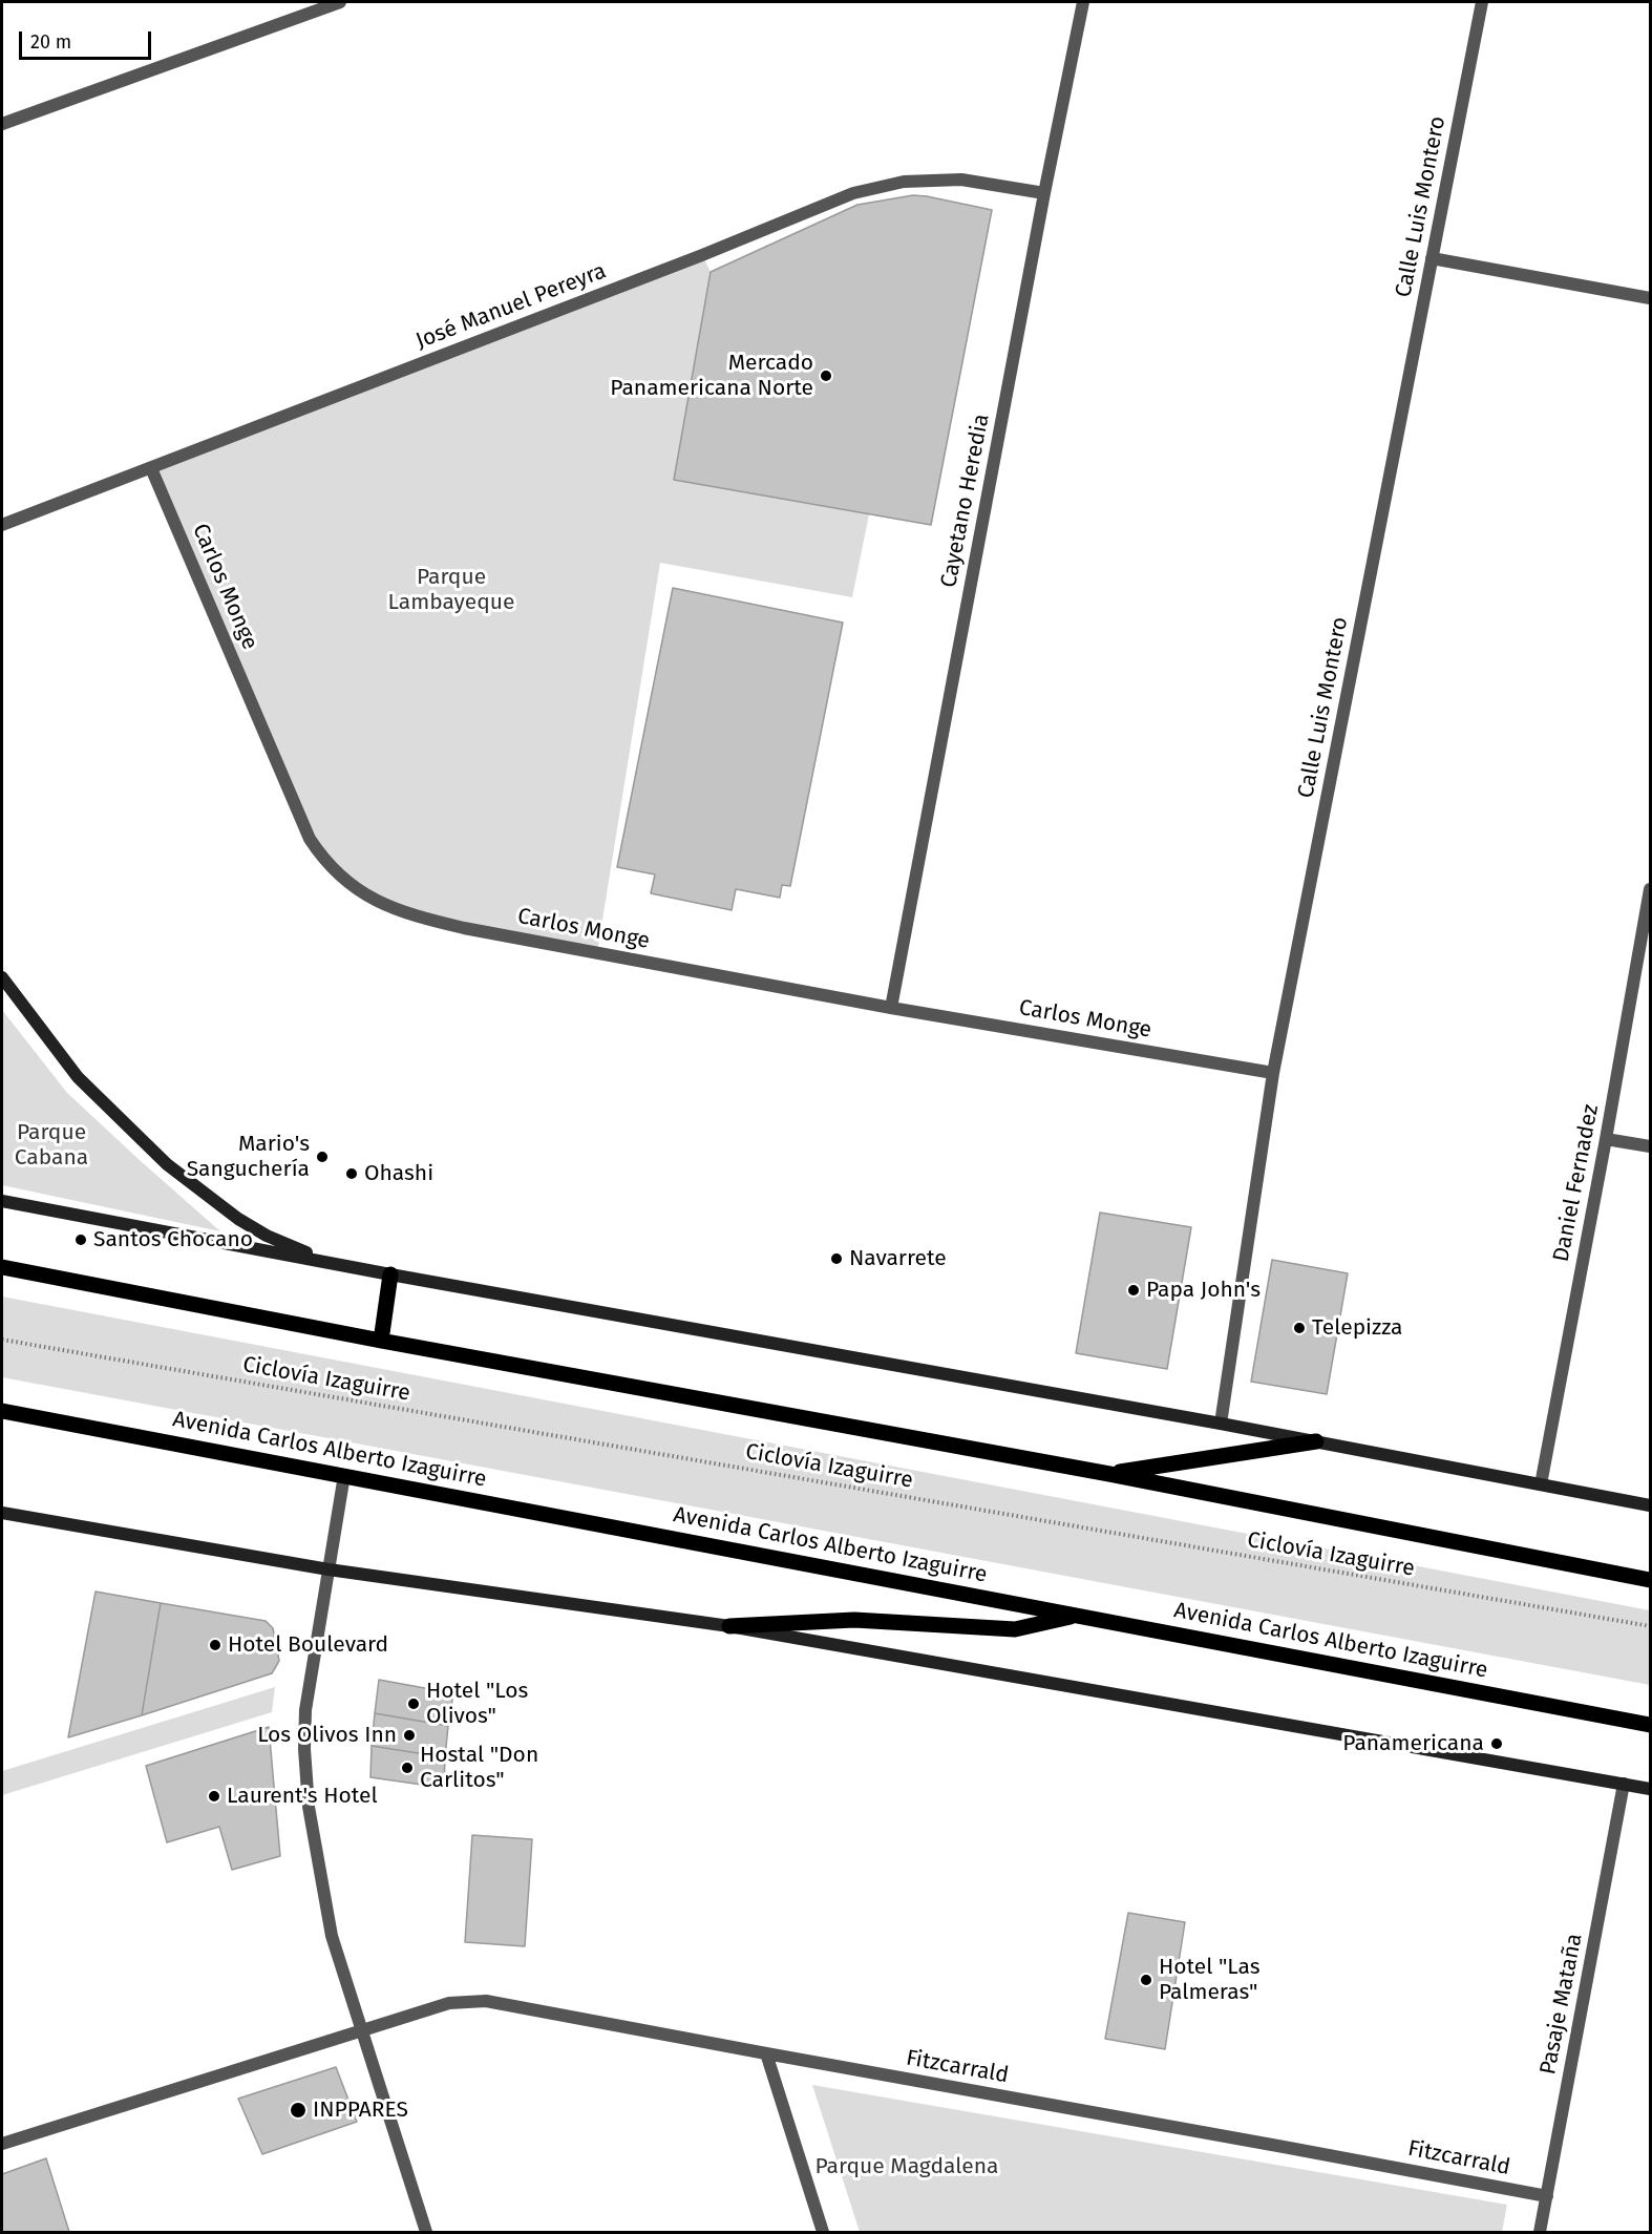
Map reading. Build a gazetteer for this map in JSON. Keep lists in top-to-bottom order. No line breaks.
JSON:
{"streets":{"main road":["Avenida Carlos Alberto Izaguirre"],"street":["Calle Luis Montero","José Manuel Pereyra","Cayetano Heredia","Carlos Monge","Daniel Fernadez","Pasaje Mataña","Fitzcarrald"],"path":["Ciclovía Izaguirre"]},"crossings":[["Calle Luis Montero","Carlos Monge"],["José Manuel Pereyra","Cayetano Heredia"],["José Manuel Pereyra","Carlos Monge"],["Cayetano Heredia","Carlos Monge"],["Pasaje Mataña","Fitzcarrald"]],"parks":["Parque Lambayeque","Parque Cabana","Parque Magdalena"],"places":["Mercado Panamericana Norte","Mario's Sanguchería","Ohashi","Santos Chocano","Navarrete","Papa John's","Telepizza","Hotel Boulevard","Hotel \"Los Olivos\"","Los Olivos Inn","Panamericana","Hostal \"Don Carlitos\"","Laurent's Hotel","Hotel \"Las Palmeras\"","INPPARES"],"scale_bar":"20 m"}
